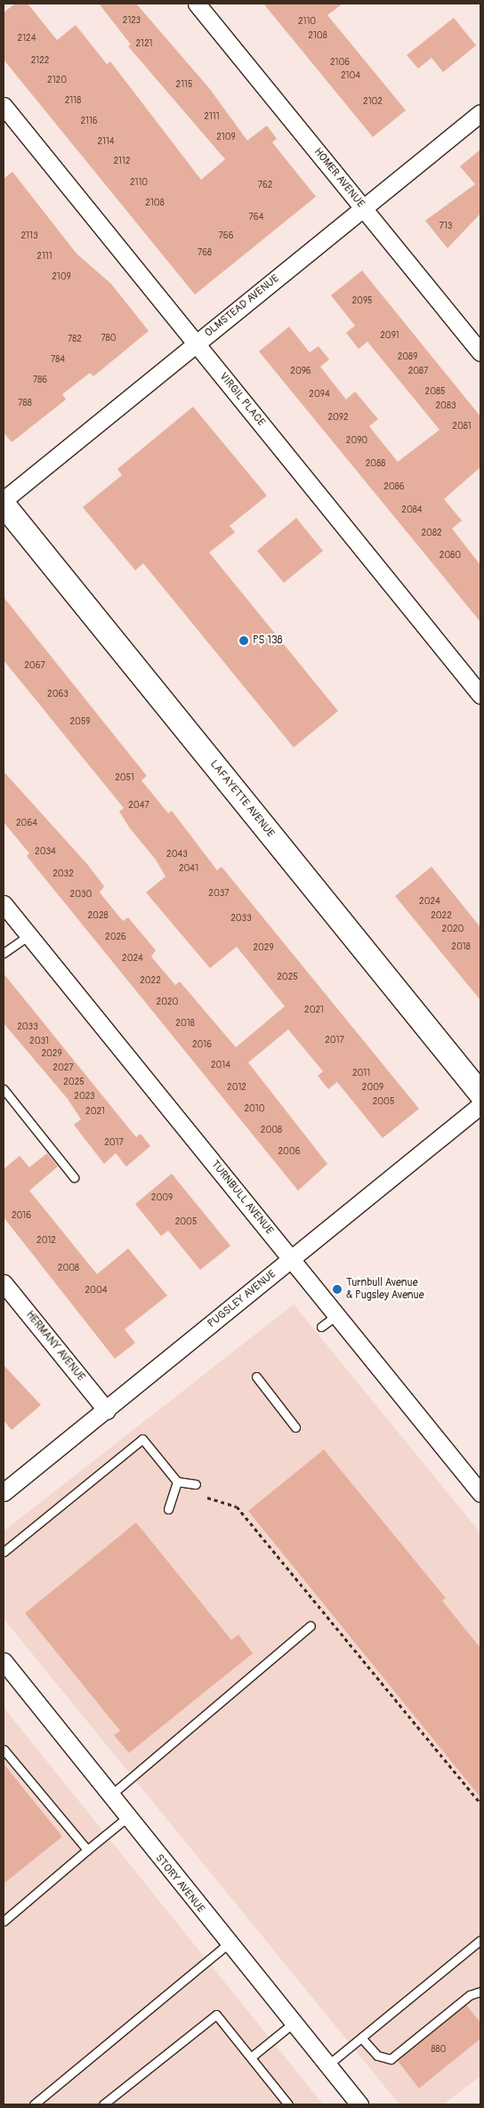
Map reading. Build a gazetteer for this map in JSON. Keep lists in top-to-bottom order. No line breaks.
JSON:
{"streets":{"street":["HOMER AVENUE","OLMSTEAD AVENUE","VIRGIL PLACE","LAFAYETTE AVENUE","TURNBULL AVENUE","PUGSLEY AVENUE","HERMANY AVENUE","STORY AVENUE"]},"crossings":[["HOMER AVENUE","OLMSTEAD AVENUE"],["OLMSTEAD AVENUE","VIRGIL PLACE"],["TURNBULL AVENUE","PUGSLEY AVENUE"],["PUGSLEY AVENUE","HERMANY AVENUE"]],"places":["PS 138","Turnbull Avenue & Pugsley Avenue"],"house_numbers":["2123","2110","2108","2124","2121","2122","2106","2104","2120","2115","2118","2102","2111","2116","2109","2114","2112","2110","762","2108","764","713","2113","766","768","2111","2109","2095","2091","780","782","2089","784","2096","2087","786","2085","2094","788","2083","2092","2081","2090","2088","2086","2084","2082","2080","2067","2063","2059","2051","2047","2064","2034","2043","2041","2032","2037","2030","2024","2028","2022","2033","2020","2026","2018","2029","2024","2025","2022","2020","2021","2018","2033","2017","2031","2016","2029","2014","2027","2011","2025","2012","2009","2023","2005","2010","2021","2008","2017","2006","2009","2016","2005","2012","2008","2004","880"]}
